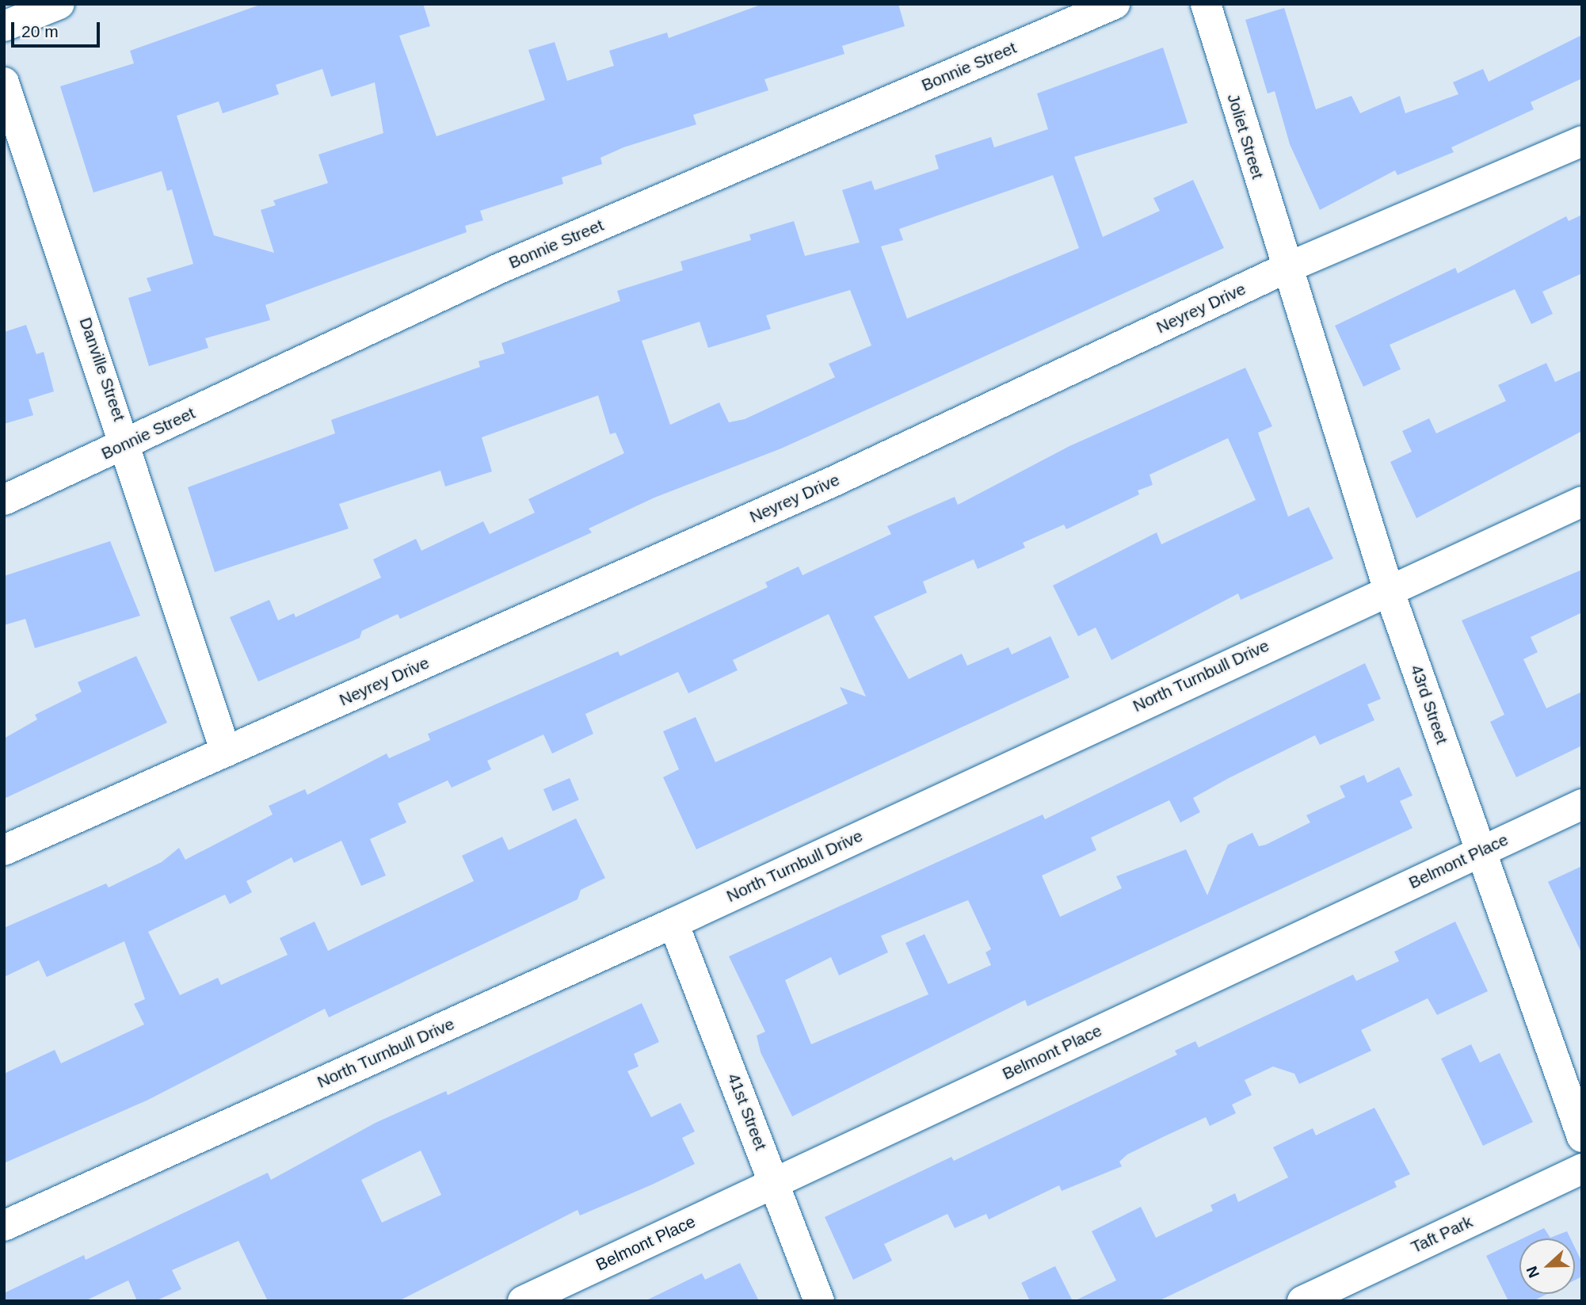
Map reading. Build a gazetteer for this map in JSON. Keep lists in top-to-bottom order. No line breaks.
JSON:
{"streets":{"street":["Bonnie Street","Joliet Street","Neyrey Drive","Danville Street","North Turnbull Drive","43rd Street","Belmont Place","41st Street","Taft Park"]},"crossings":[["Bonnie Street","Danville Street"],["Joliet Street","Neyrey Drive"],["Joliet Street","43rd Street"],["Neyrey Drive","Danville Street"],["Neyrey Drive","43rd Street"],["North Turnbull Drive","43rd Street"],["North Turnbull Drive","41st Street"],["43rd Street","Belmont Place"],["Belmont Place","41st Street"]],"scale_bar":"20 m","north":"left"}
